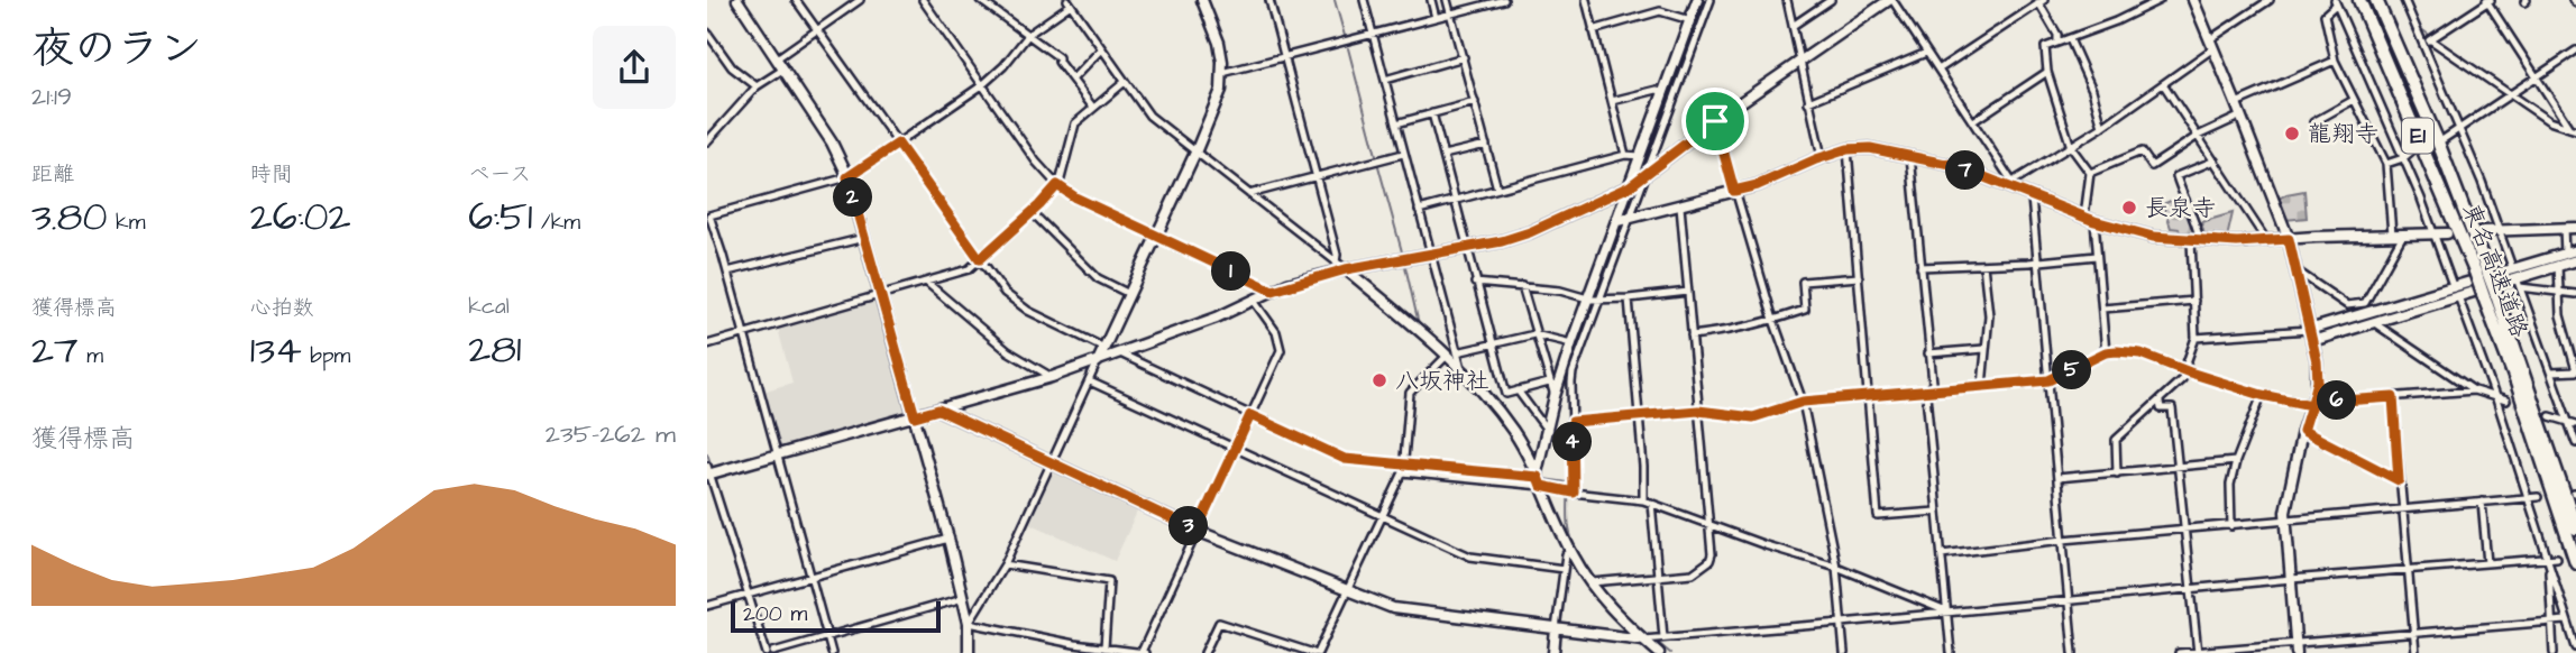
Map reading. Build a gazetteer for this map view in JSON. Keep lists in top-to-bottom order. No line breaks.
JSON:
{"streets":{"highway":["E1","東名高速道路"]},"places":["龍翔寺","長泉寺","八坂神社"],"scale_bar":"200 m","page":{"heading":["夜のラン","21:19"],"stats":[["距離","3.80 km"],["時間","26:02"],["ペース","6:51 /km"],["獲得標高","27 m"],["心拍数","134 bpm"],["kcal","281"]],"pins":["7","2","1","5","6","4","3"],"chart":["獲得標高","235–262 m"],"scale":"200 m"}}
